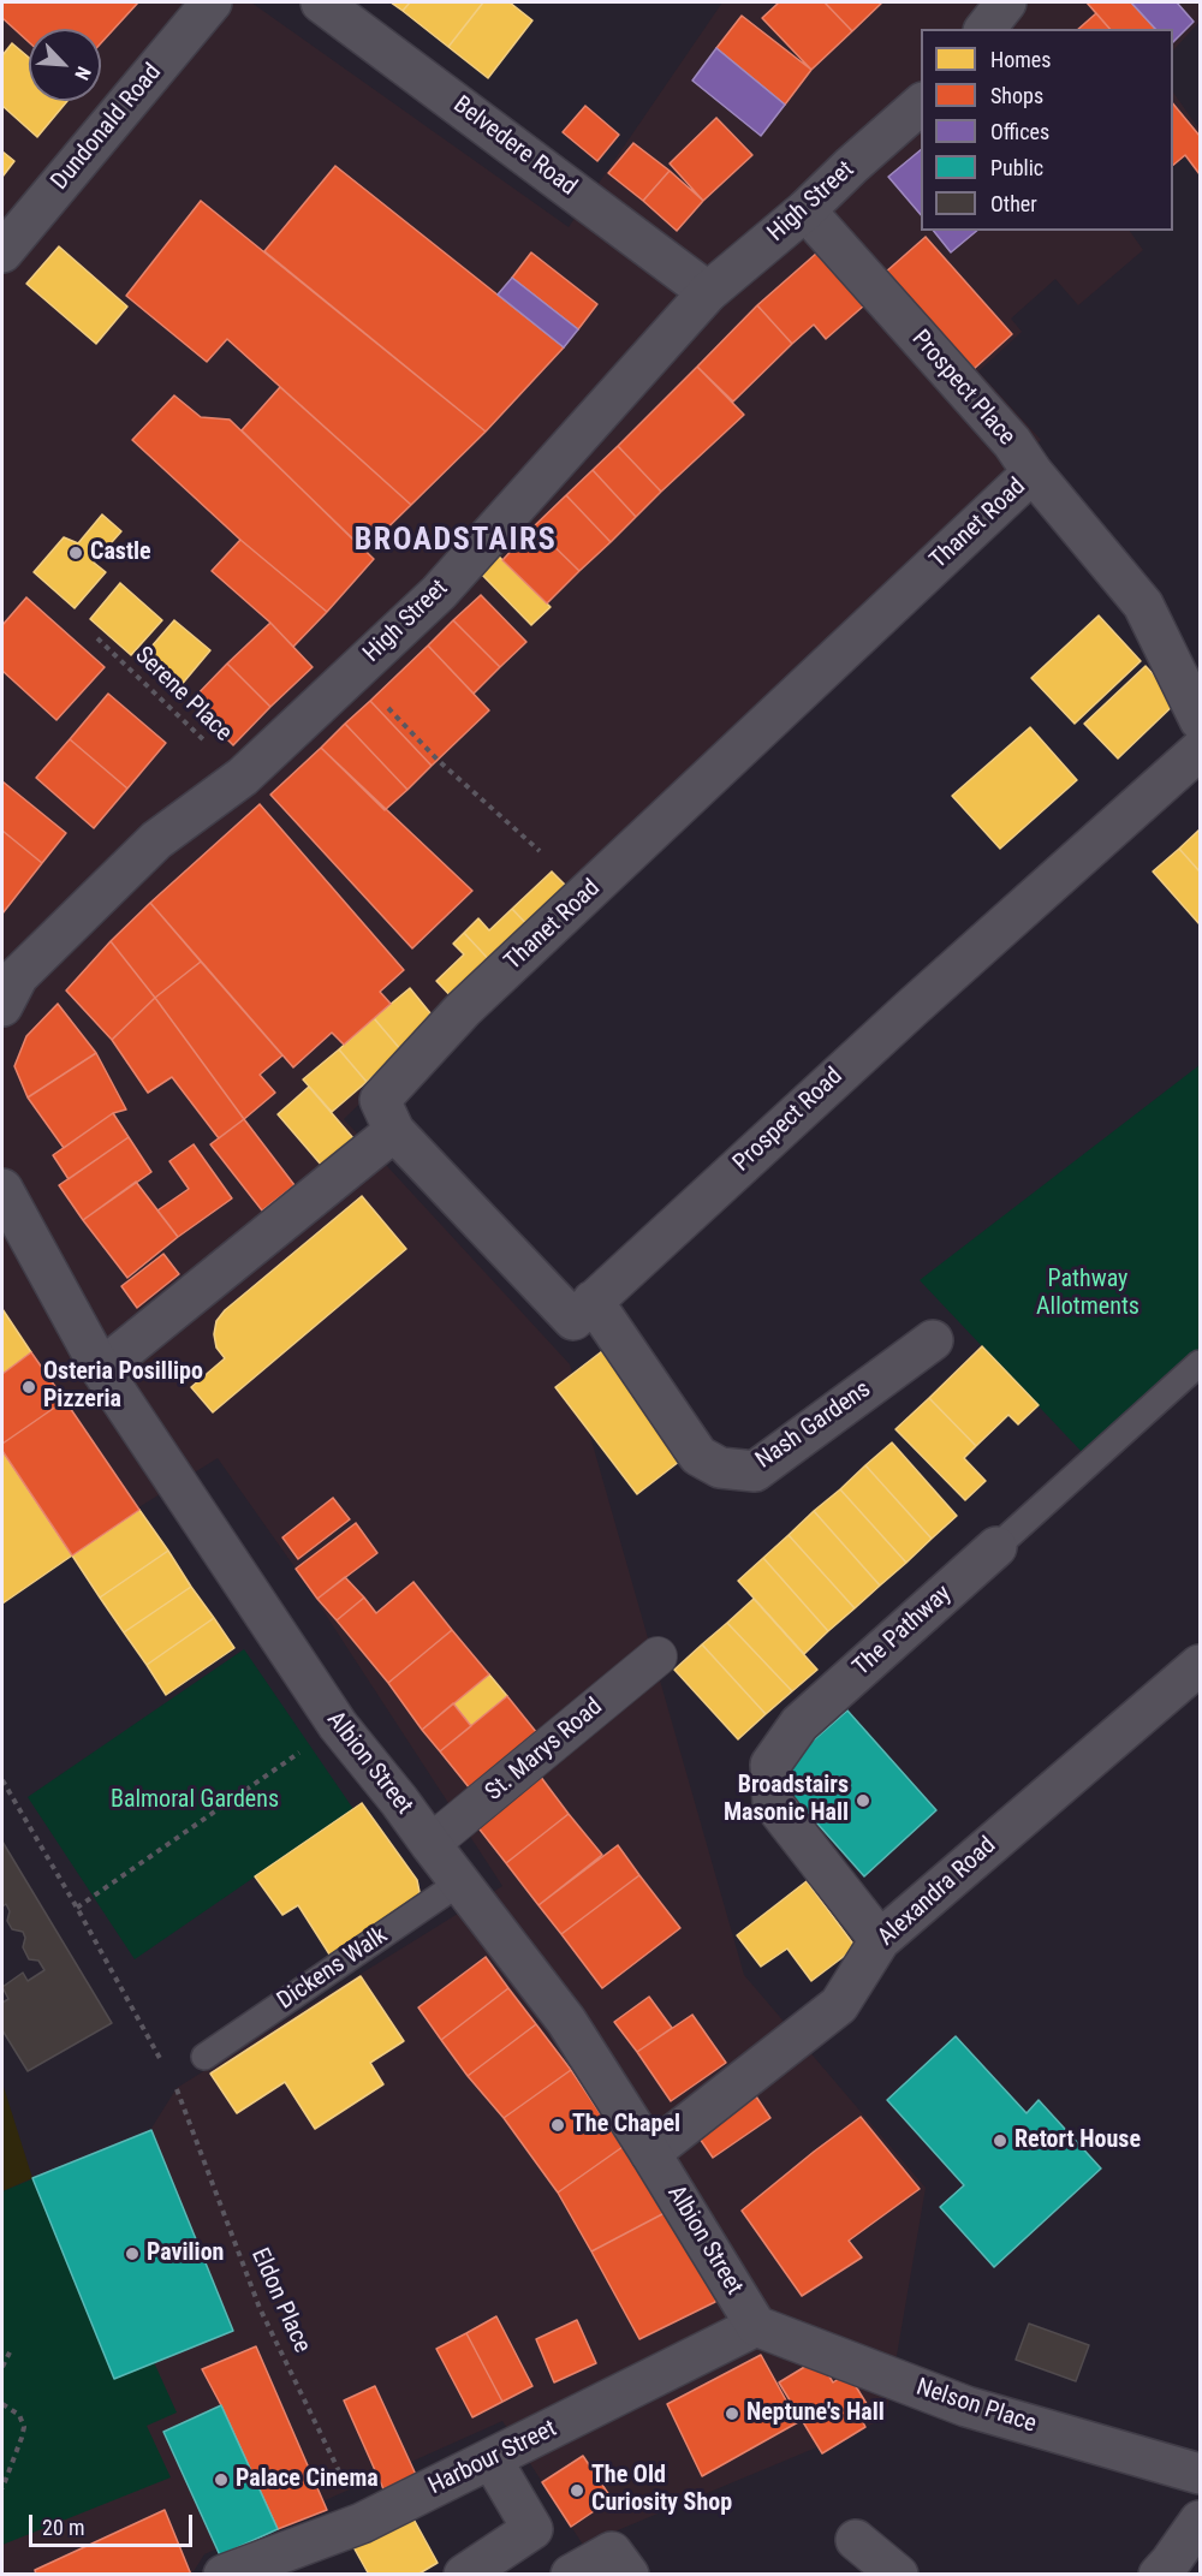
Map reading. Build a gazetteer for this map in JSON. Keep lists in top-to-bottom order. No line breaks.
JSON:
{"streets":{"street":["Dundonald Road","Belvedere Road","High Street","Prospect Place","Thanet Road","Prospect Road","Nash Gardens","The Pathway","St. Marys Road","Albion Street","Alexandra Road","Nelson Place","Harbour Street"],"lane":["Dickens Walk"],"path":["Serene Place","Eldon Place"]},"crossings":[["Belvedere Road","High Street"],["High Street","Prospect Place"],["High Street","Serene Place"],["Prospect Place","Thanet Road"],["Thanet Road","Prospect Road"],["Prospect Road","Nash Gardens"],["The Pathway","Alexandra Road"],["St. Marys Road","Albion Street"],["Albion Street","Alexandra Road"],["Albion Street","Dickens Walk"],["Albion Street","Nelson Place"],["Albion Street","Harbour Street"],["Eldon Place","Harbour Street"],["Nelson Place","Harbour Street"]],"districts":["BROADSTAIRS"],"parks":["Pathway Allotments","Balmoral Gardens"],"places":["Castle","Osteria Posillipo Pizzeria","Broadstairs Masonic Hall","The Chapel","Retort House","Pavilion","Neptune's Hall","Palace Cinema","The Old Curiosity Shop"],"legend":["Homes","Shops","Offices","Public","Other"],"scale_bar":"20 m","north":"bottom right"}
